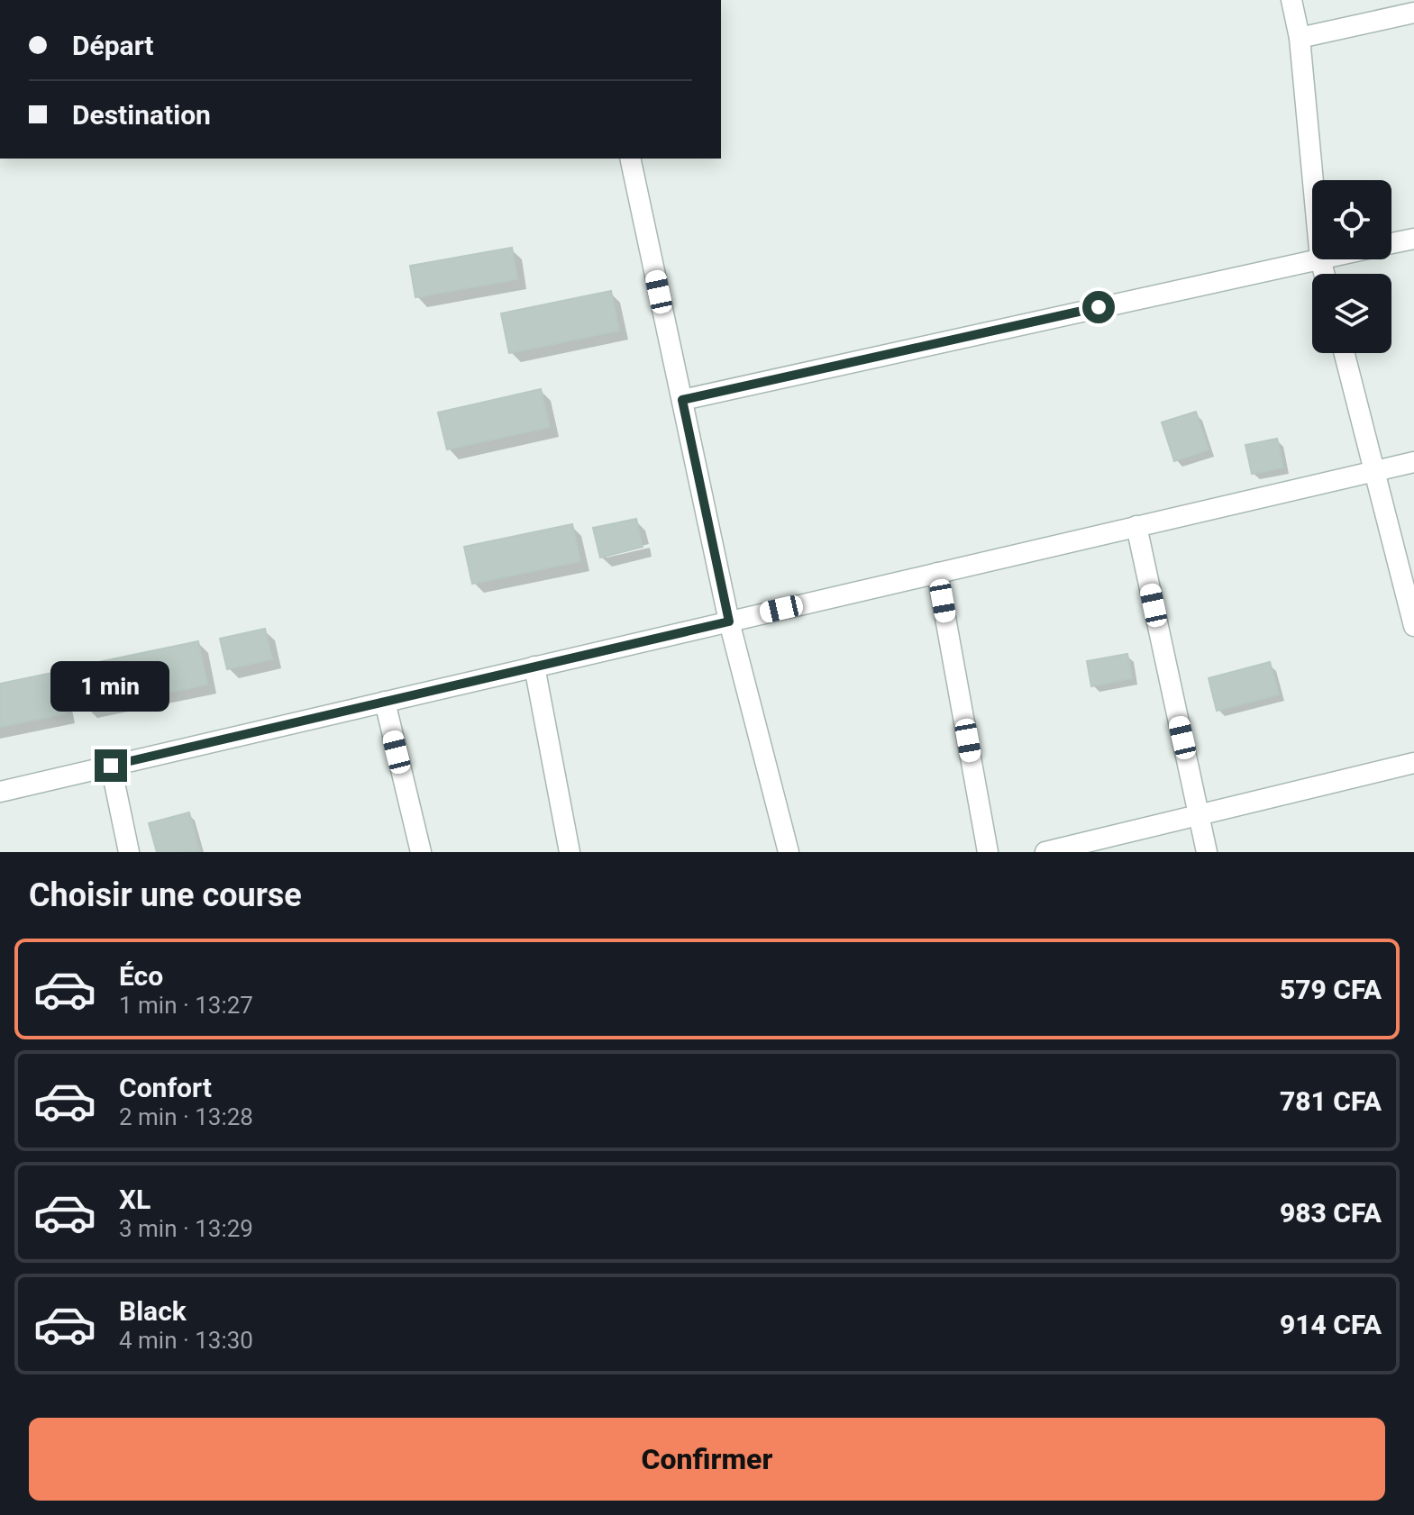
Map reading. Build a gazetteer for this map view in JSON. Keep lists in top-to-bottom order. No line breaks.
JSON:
{"page":{"banner":["Départ","Destination"],"bubble":"1 min","heading":"Choisir une course","list":[{"name":"Éco","note":"1 min · 13:27","value":"579 CFA"},{"name":"Confort","note":"2 min · 13:28","value":"781 CFA"},{"name":"XL","note":"3 min · 13:29","value":"983 CFA"},{"name":"Black","note":"4 min · 13:30","value":"914 CFA"}],"buttons":"Confirmer"}}
